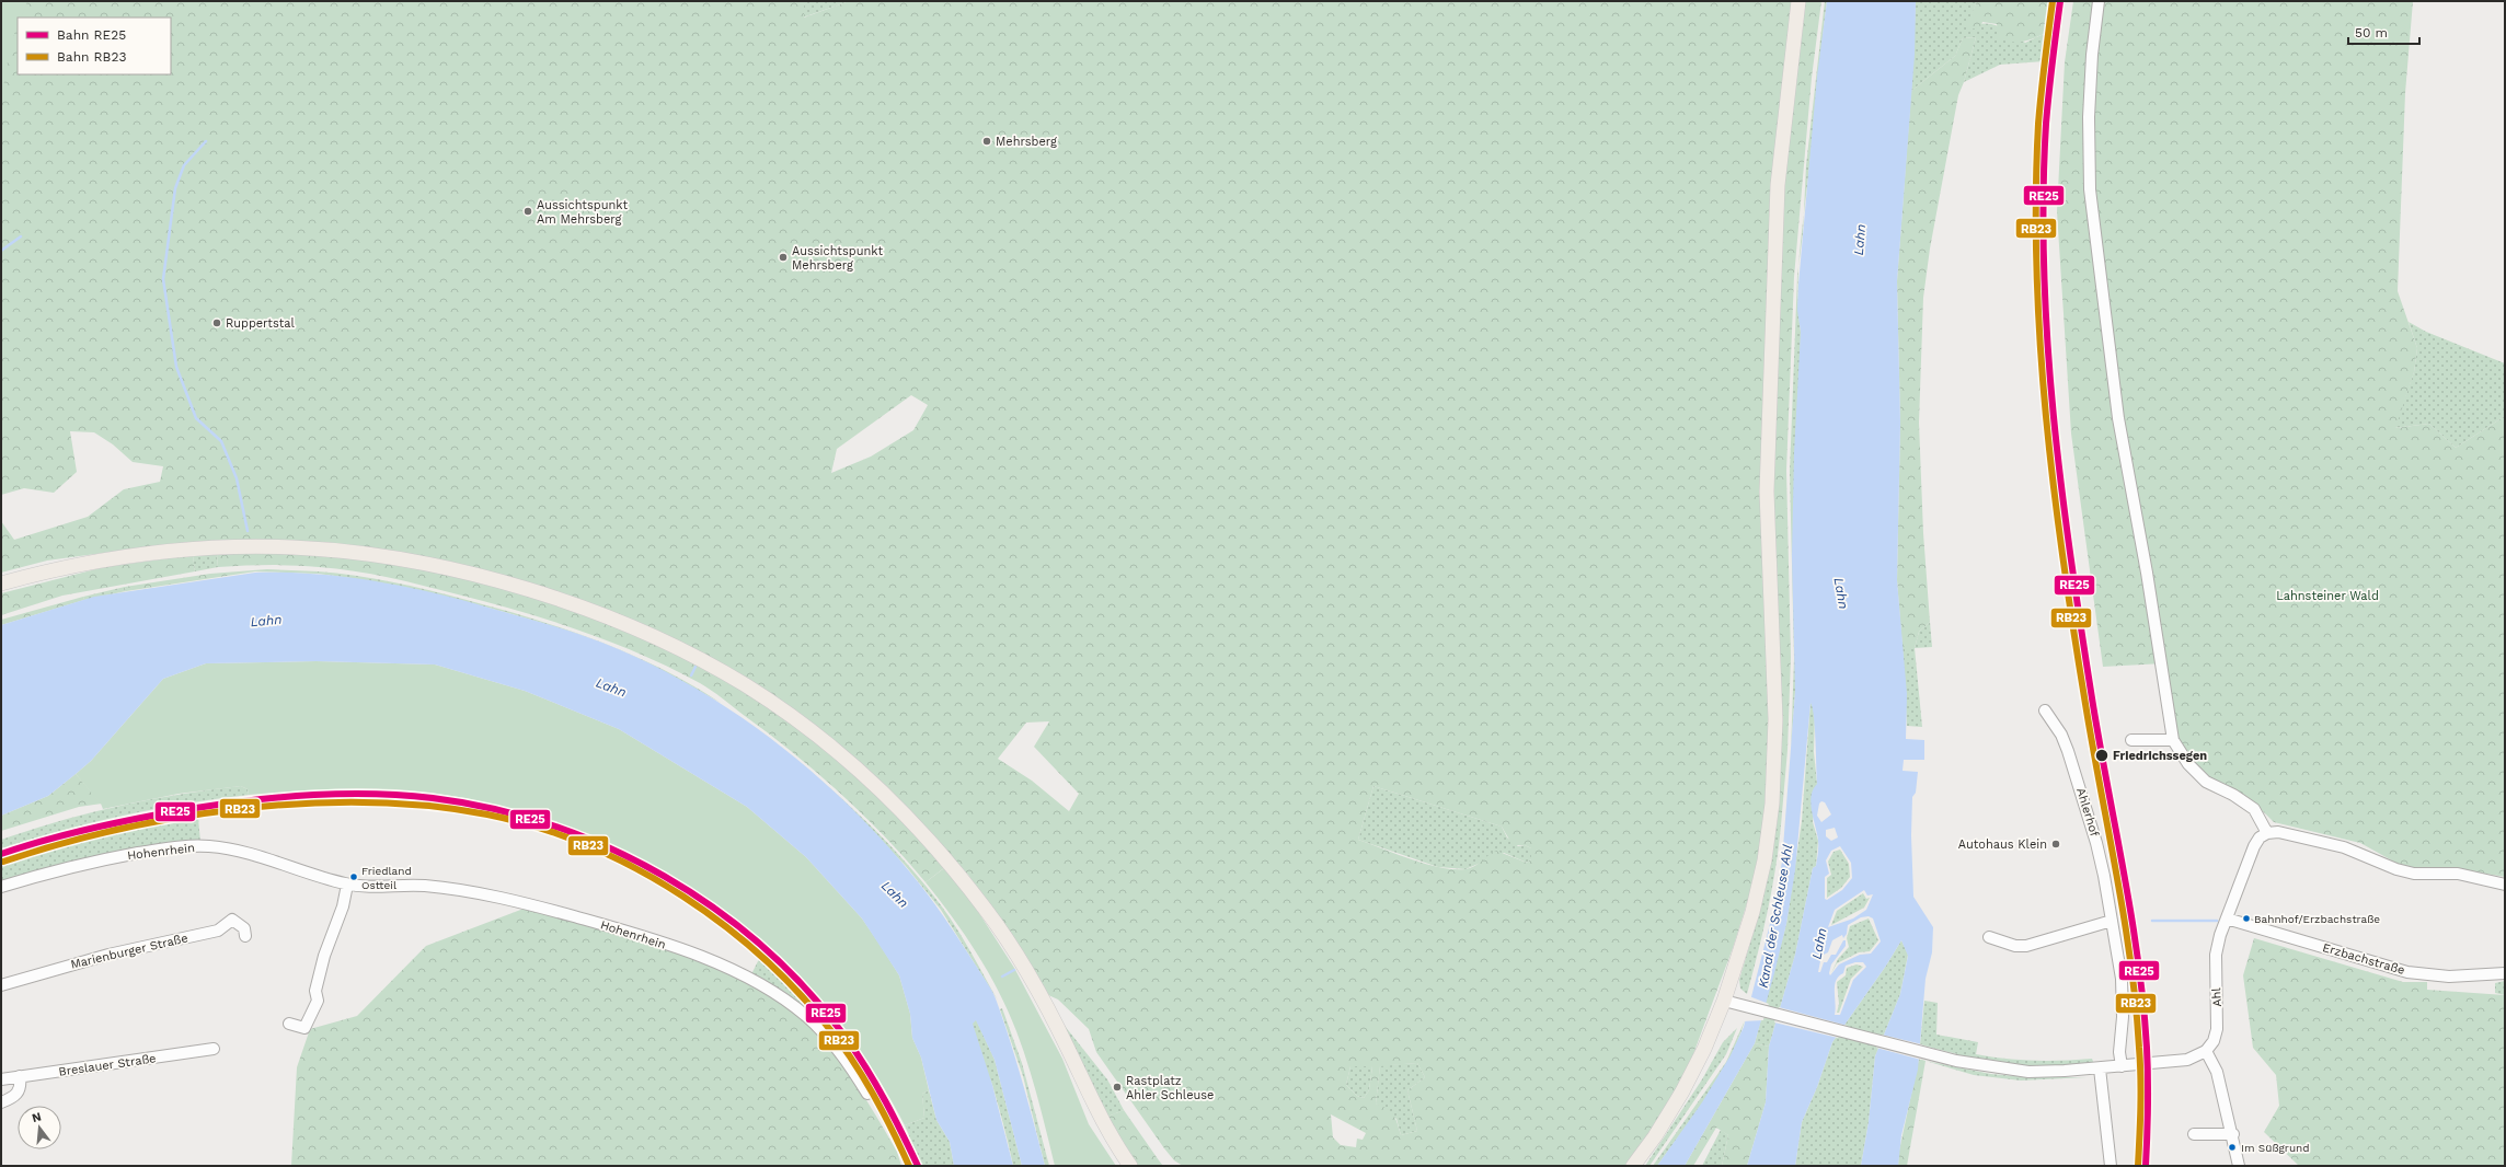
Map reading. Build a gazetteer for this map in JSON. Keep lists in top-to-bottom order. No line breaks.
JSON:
{"streets":{"street":["Ahlerhof","Hohenrhein","Marienburger Straße","Erzbachstraße","Ahl","Breslauer Straße"]},"crossings":[["Erzbachstraße","Ahl"]],"water":["Lahn","Kanal der Schleuse Ahl"],"parks":["Lahnsteiner Wald"],"places":["Mehrsberg","Aussichtspunkt Am Mehrsberg","Aussichtspunkt Mehrsberg","Ruppertstal","Friedrichssegen","Autohaus Klein","Friedland Ostteil","Bahnhof/Erzbachstraße","Rastplatz Ahler Schleuse","Im Süßgrund"],"lines":["rail line RE25","rail line RB23"],"legend":["Bahn RE25","Bahn RB23"],"scale_bar":"50 m","north":"top"}
